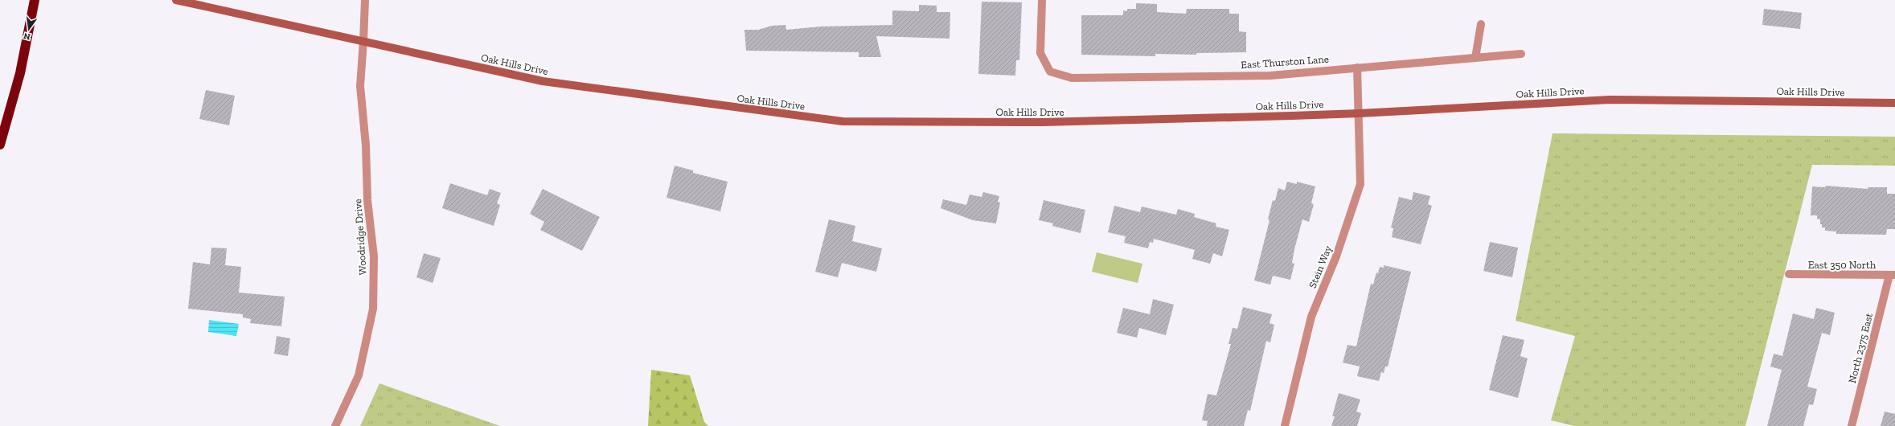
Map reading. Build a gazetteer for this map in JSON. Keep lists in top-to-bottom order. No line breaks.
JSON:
{"streets":{"main road":["Oak Hills Drive"],"street":["East Thurston Lane","Woodridge Drive","East 350 North","Stein Way","North 2375 East"]},"crossings":[["East Thurston Lane","Stein Way"],["Oak Hills Drive","Woodridge Drive"],["Oak Hills Drive","Stein Way"],["East 350 North","North 2375 East"]],"north":"bottom"}
